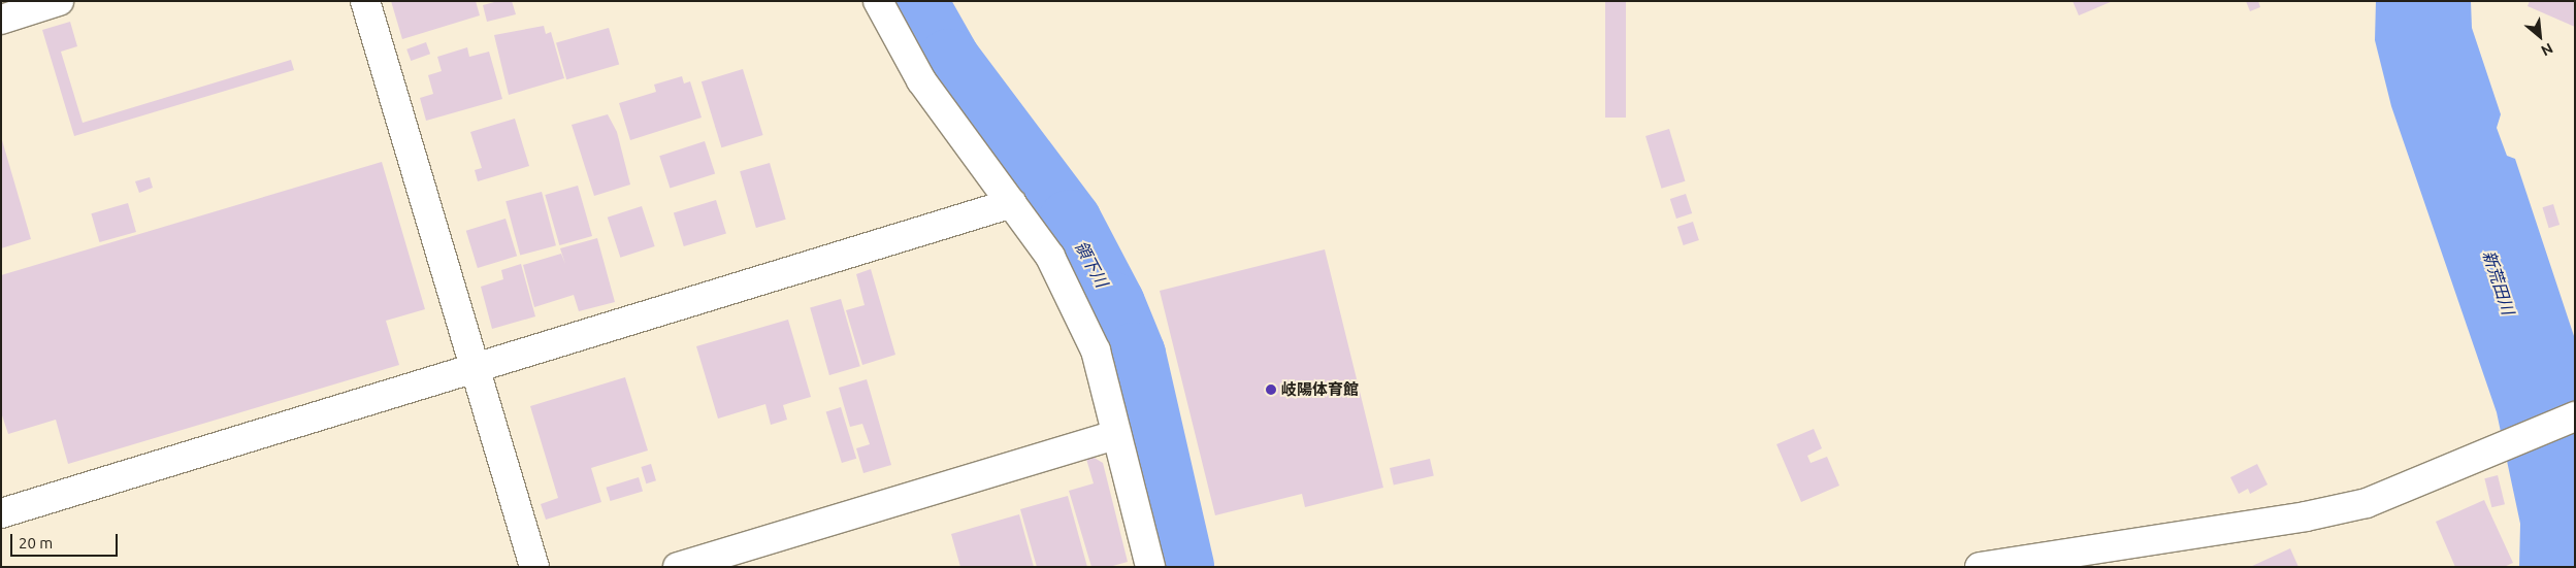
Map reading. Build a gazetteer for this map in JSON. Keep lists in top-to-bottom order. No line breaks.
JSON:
{"water":["領下川","新荒田川"],"places":["岐陽体育館"],"scale_bar":"20 m","north":"bottom right"}
